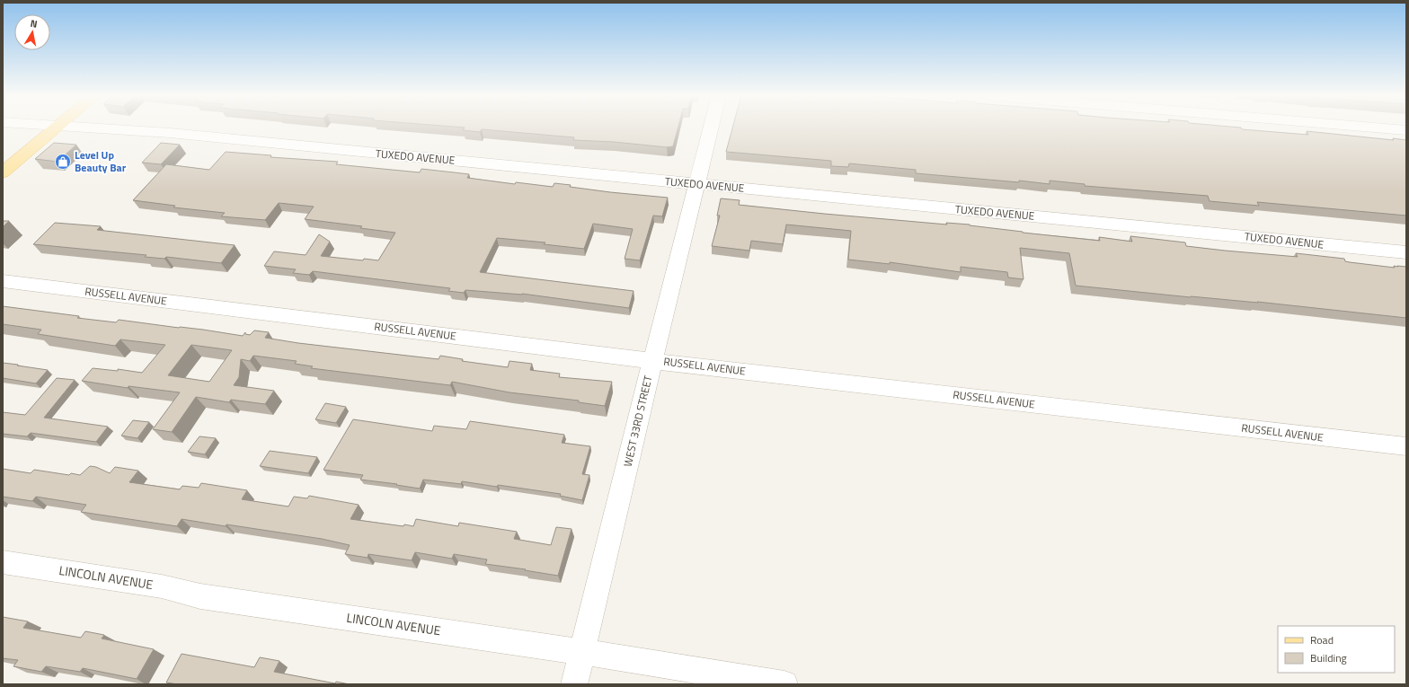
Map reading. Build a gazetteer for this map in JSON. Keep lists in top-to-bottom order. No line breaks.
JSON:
{"streets":{"street":["TUXEDO AVENUE","RUSSELL AVENUE","WEST 33RD STREET","LINCOLN AVENUE"]},"crossings":[["TUXEDO AVENUE","WEST 33RD STREET"],["RUSSELL AVENUE","WEST 33RD STREET"],["WEST 33RD STREET","LINCOLN AVENUE"]],"places":{"shop":["Level Up Beauty Bar"]},"legend":["Road","Building"],"north":"top"}
